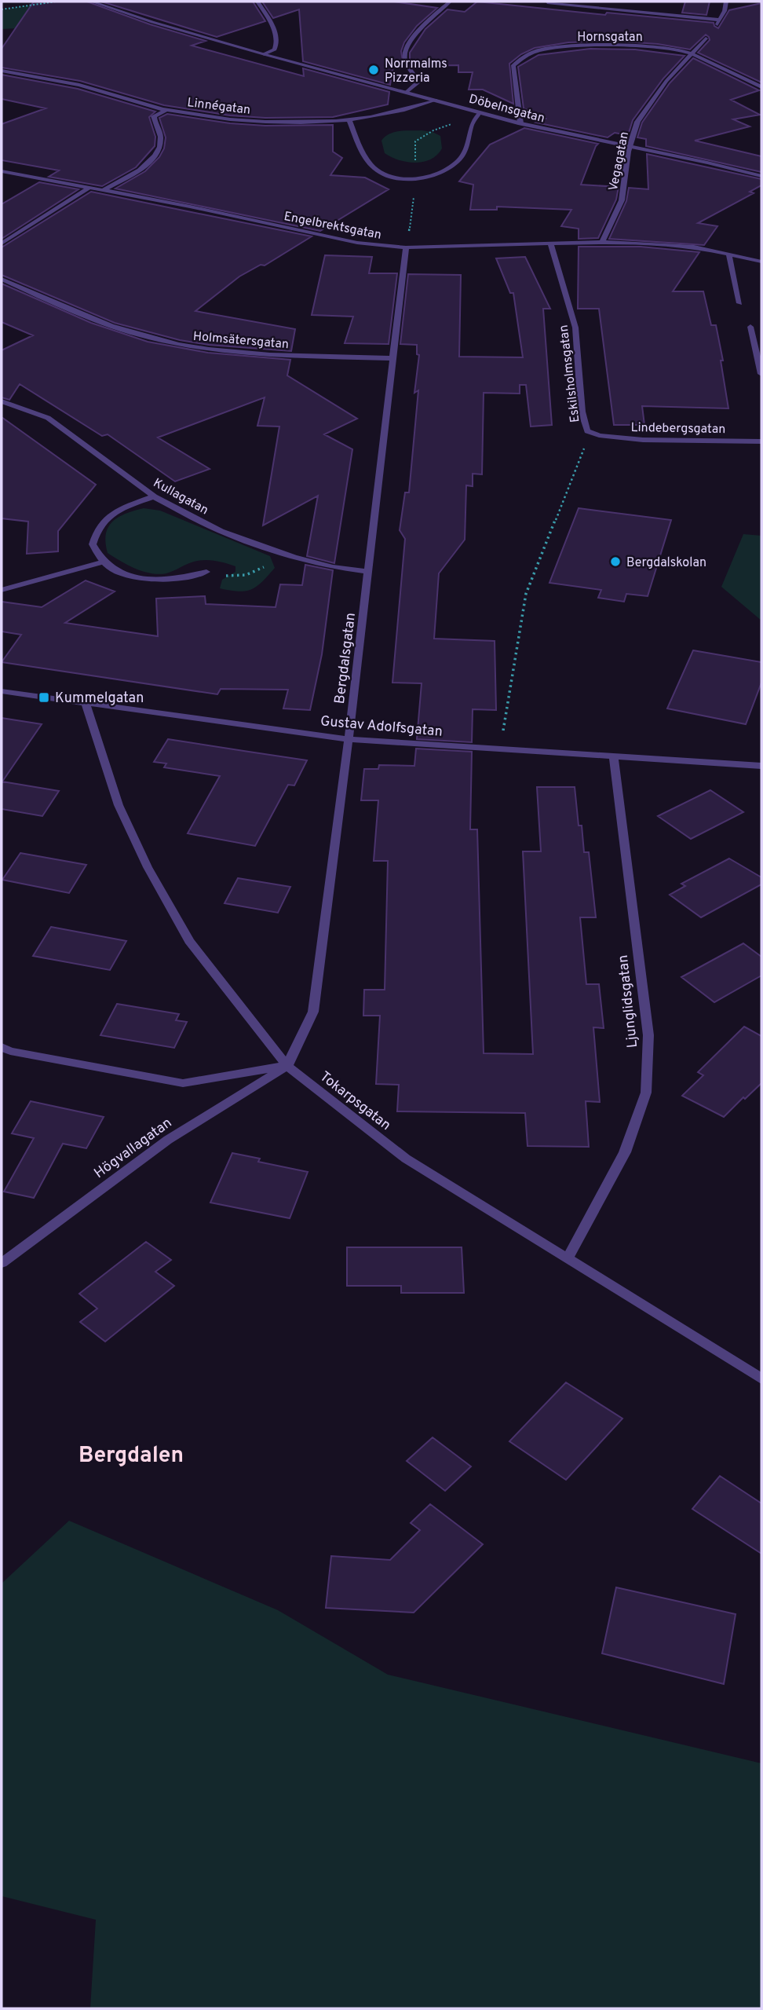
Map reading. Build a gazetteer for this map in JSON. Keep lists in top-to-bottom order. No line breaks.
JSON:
{"streets":{"street":["Hornsgatan","Linnégatan","Döbelnsgatan","Vegagatan","Engelbrektsgatan","Holmsätersgatan","Eskilsholmsgatan","Lindebergsgatan","Kullagatan","Bergdalsgatan","Gustav Adolfsgatan","Ljunglidsgatan","Tokarpsgatan","Högvallagatan"]},"crossings":[["Hornsgatan","Döbelnsgatan"],["Hornsgatan","Vegagatan"],["Linnégatan","Döbelnsgatan"],["Döbelnsgatan","Vegagatan"],["Vegagatan","Engelbrektsgatan"],["Engelbrektsgatan","Eskilsholmsgatan"],["Engelbrektsgatan","Bergdalsgatan"],["Holmsätersgatan","Bergdalsgatan"],["Eskilsholmsgatan","Lindebergsgatan"],["Kullagatan","Bergdalsgatan"],["Bergdalsgatan","Gustav Adolfsgatan"],["Bergdalsgatan","Tokarpsgatan"],["Bergdalsgatan","Högvallagatan"],["Gustav Adolfsgatan","Ljunglidsgatan"],["Gustav Adolfsgatan","Tokarpsgatan"],["Ljunglidsgatan","Tokarpsgatan"],["Tokarpsgatan","Högvallagatan"]],"districts":["Bergdalen"],"places":{"other":["Norrmalms Pizzeria","Bergdalskolan"],"transit":["Kummelgatan"]}}
